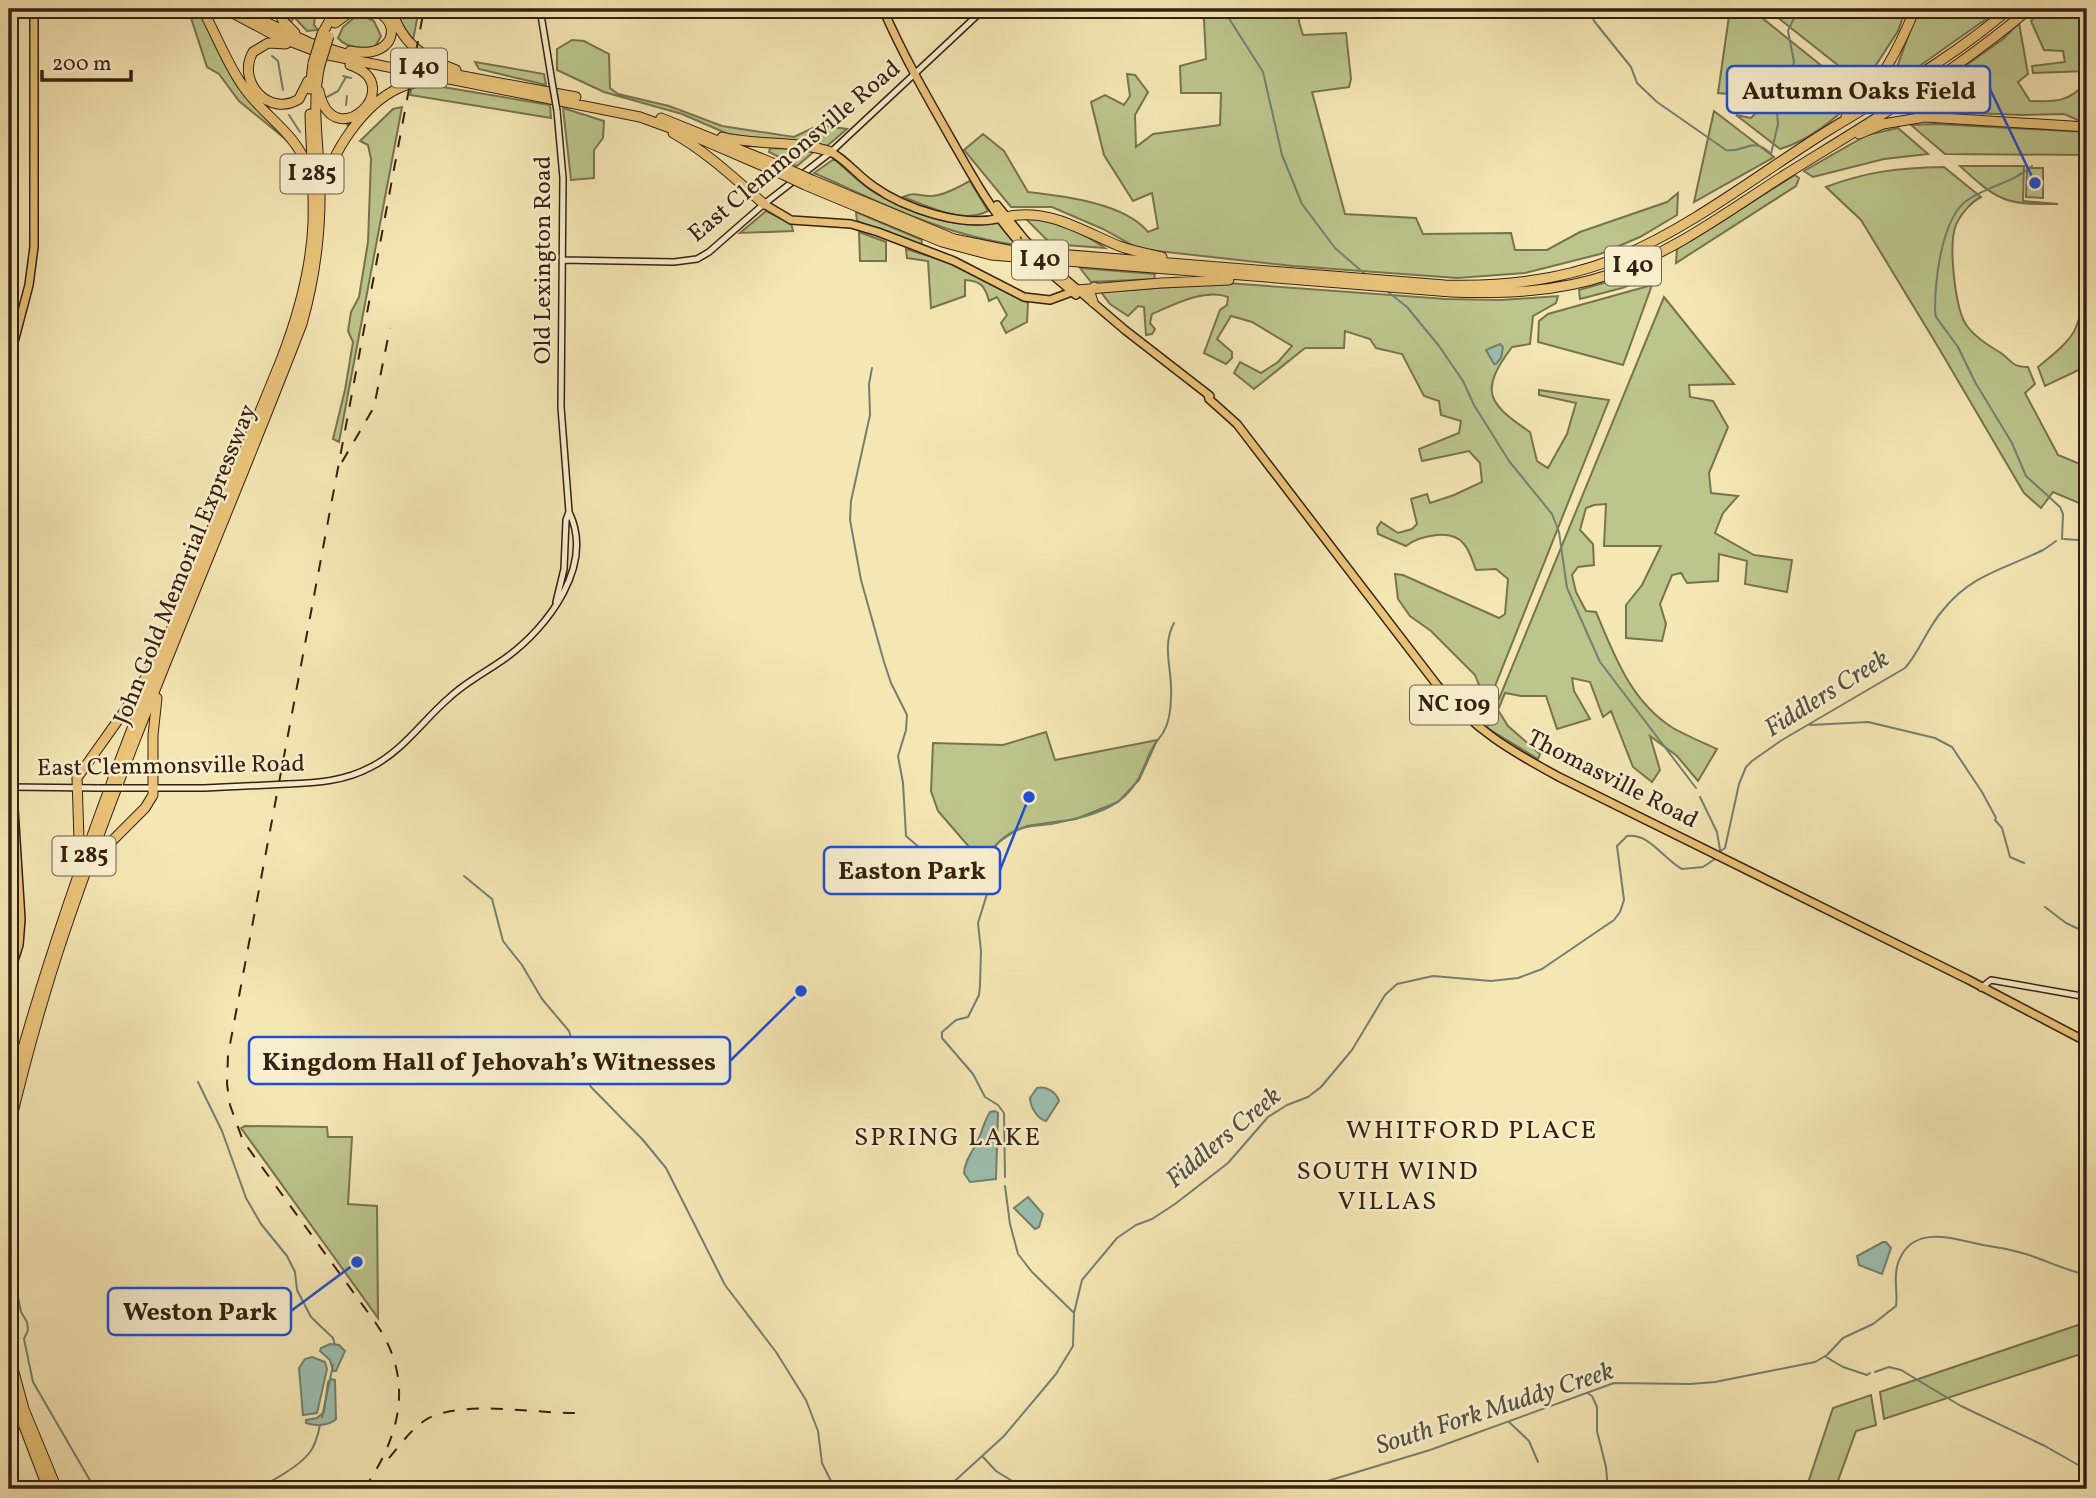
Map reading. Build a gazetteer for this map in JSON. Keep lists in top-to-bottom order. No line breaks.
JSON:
{"streets":{"highway":["I 40","I 285","John Gold Memorial Expressway"],"main road":["East Clemmonsville Road","Old Lexington Road","NC 109","Thomasville Road"]},"crossings":[["East Clemmonsville Road","Old Lexington Road"],["East Clemmonsville Road","Thomasville Road"]],"districts":["WHITFORD PLACE","SPRING LAKE","SOUTH WIND VILLAS"],"water":["Fiddlers Creek","South Fork Muddy Creek"],"places":["Autumn Oaks Field","Easton Park","Kingdom Hall of Jehovah’s Witnesses","Weston Park"],"scale_bar":"200 m"}
